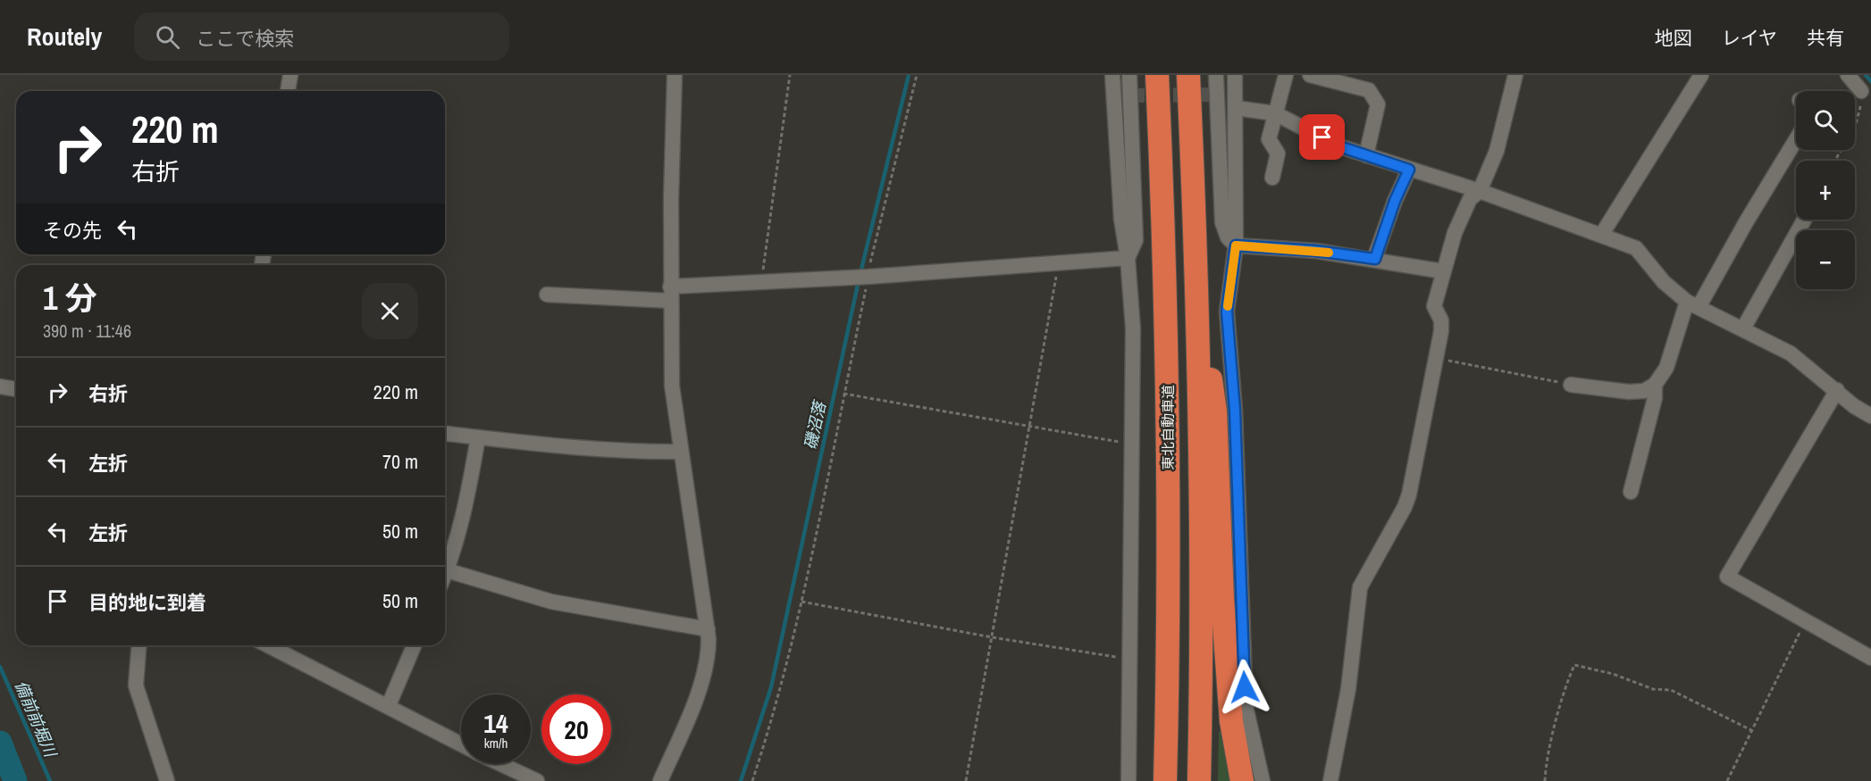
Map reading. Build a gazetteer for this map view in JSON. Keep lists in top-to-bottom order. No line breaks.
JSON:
{"streets":{"highway":["東北自動車道"]},"water":["磯沼落","備前前堀川"],"page":{"header":"Routely","search":"ここで検索","nav":["地図","レイヤ","共有"],"map_buttons":["+","−"],"turn":["220 m","右折"],"then":"その先","heading":["1 分","390 m · 11:46"],"list":[{"name":"右折","value":"220 m"},{"name":"左折","value":"70 m"},{"name":"左折","value":"50 m"},{"name":"目的地に到着","value":"50 m"}],"speed":"14 km/h","limit":"20"}}
